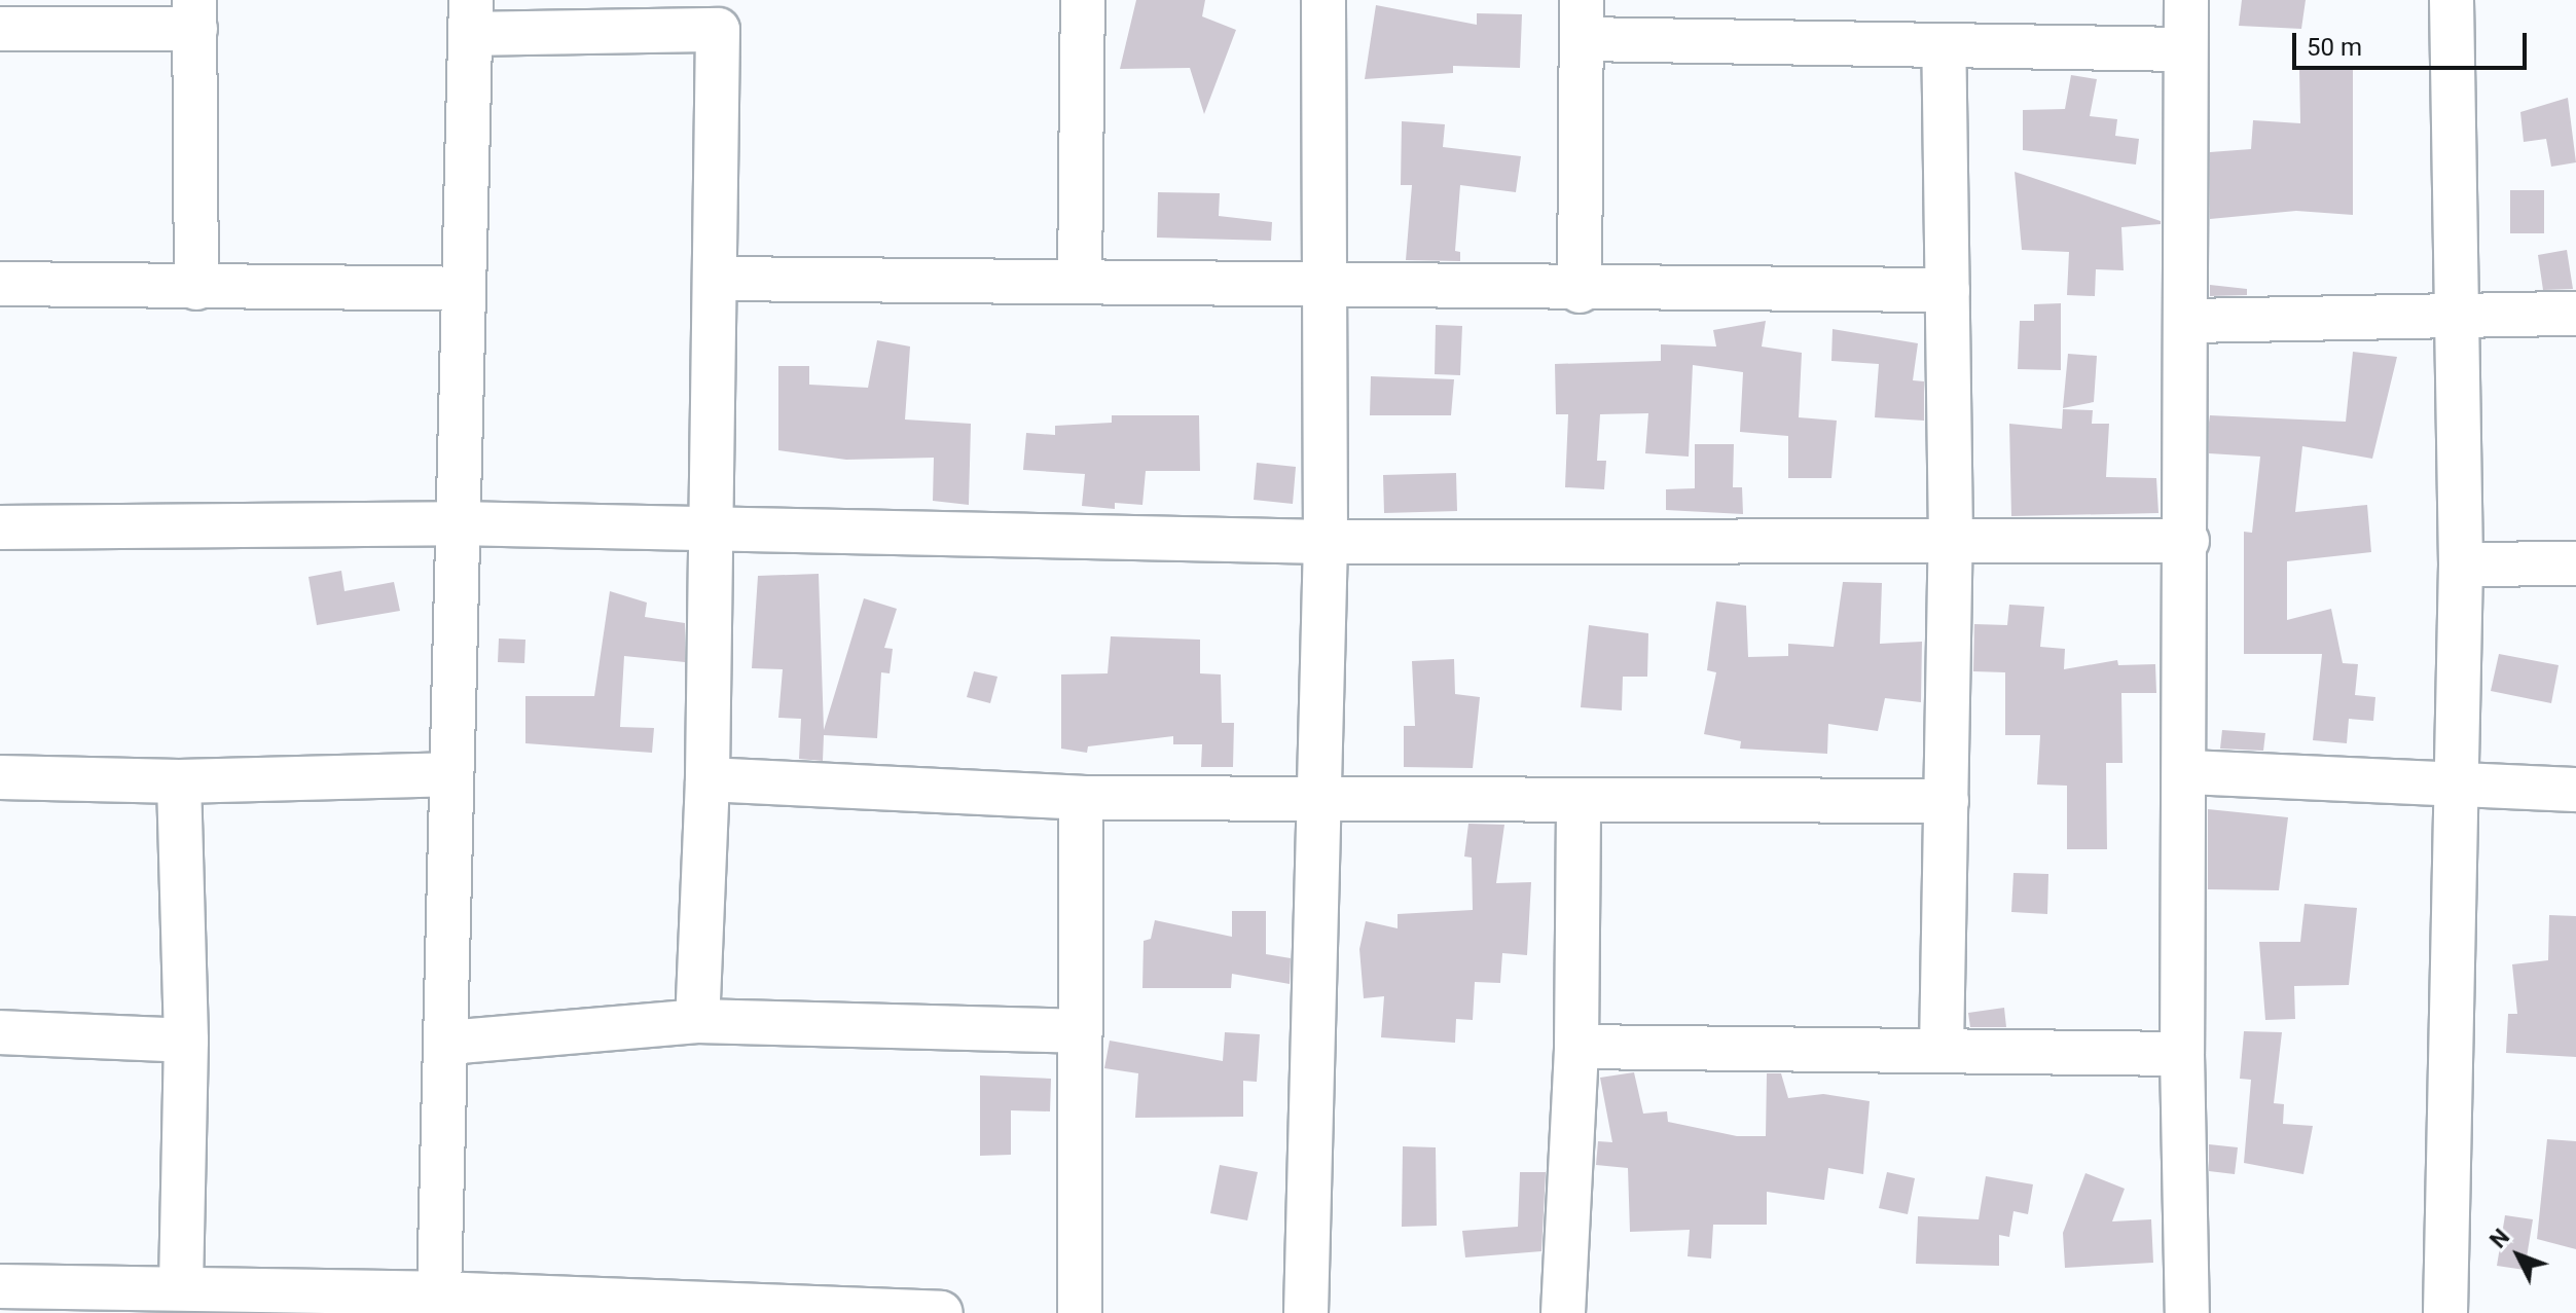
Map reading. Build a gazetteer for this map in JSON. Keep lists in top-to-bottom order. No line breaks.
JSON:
{"scale_bar":"50 m","north":"top left"}
